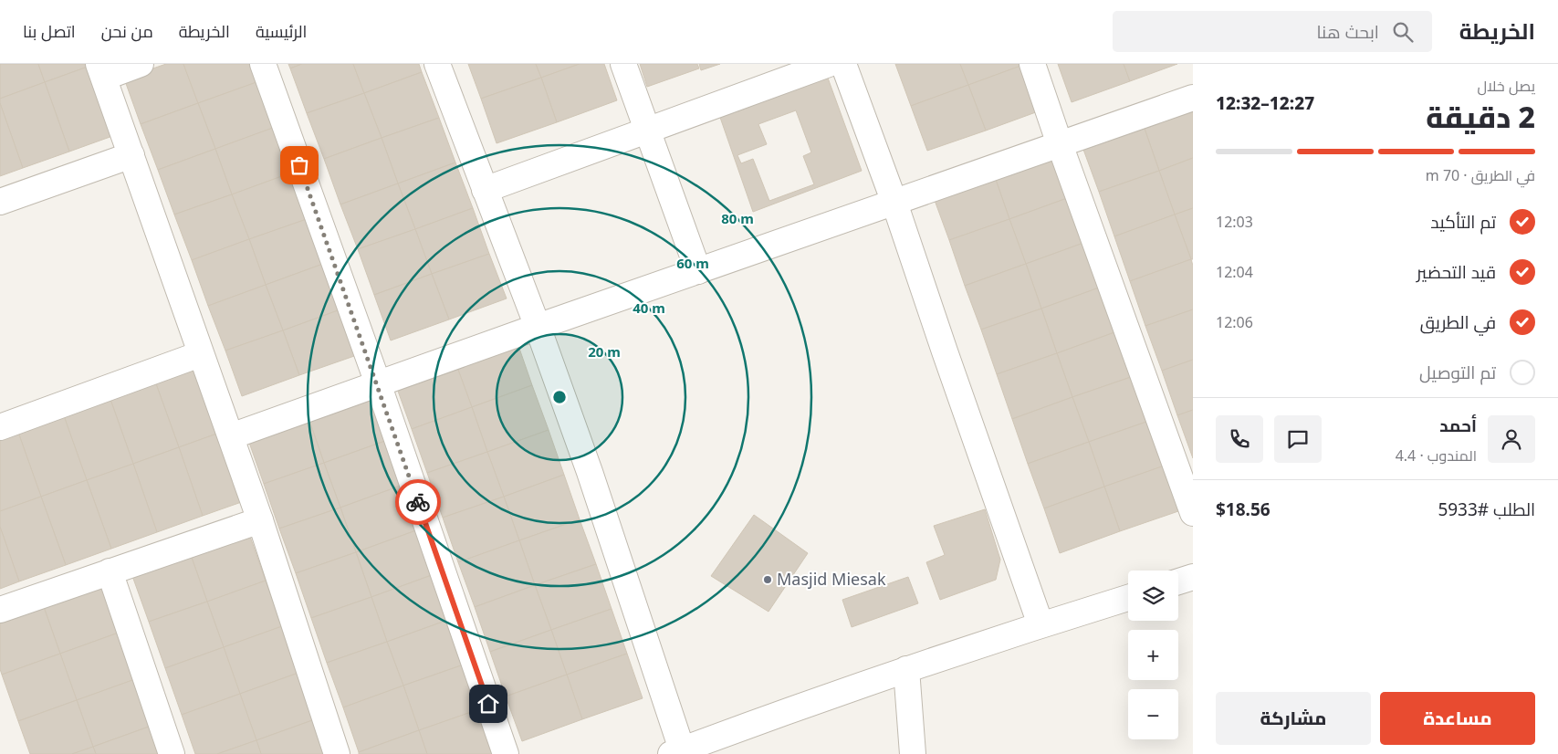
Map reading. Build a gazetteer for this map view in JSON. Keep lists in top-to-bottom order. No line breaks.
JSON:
{"places":["Masjid Miesak"],"page":{"header":"الخريطة","search":"ابحث هنا","nav":["الرئيسية","الخريطة","من نحن","اتصل بنا"],"heading":["2 دقيقة","يصل خلال","12:27–12:32"],"panel":["أحمد","المندوب · 4.4","الطلب #5933","$18.56"],"bar":"في الطريق · 70 m","list":[["تم التأكيد","12:03"],["قيد التحضير","12:04"],["في الطريق","12:06"],"تم التوصيل"],"map_buttons":["+","−"],"buttons":["مساعدة","مشاركة"]},"rings":["80 m","60 m","40 m","20 m"]}
